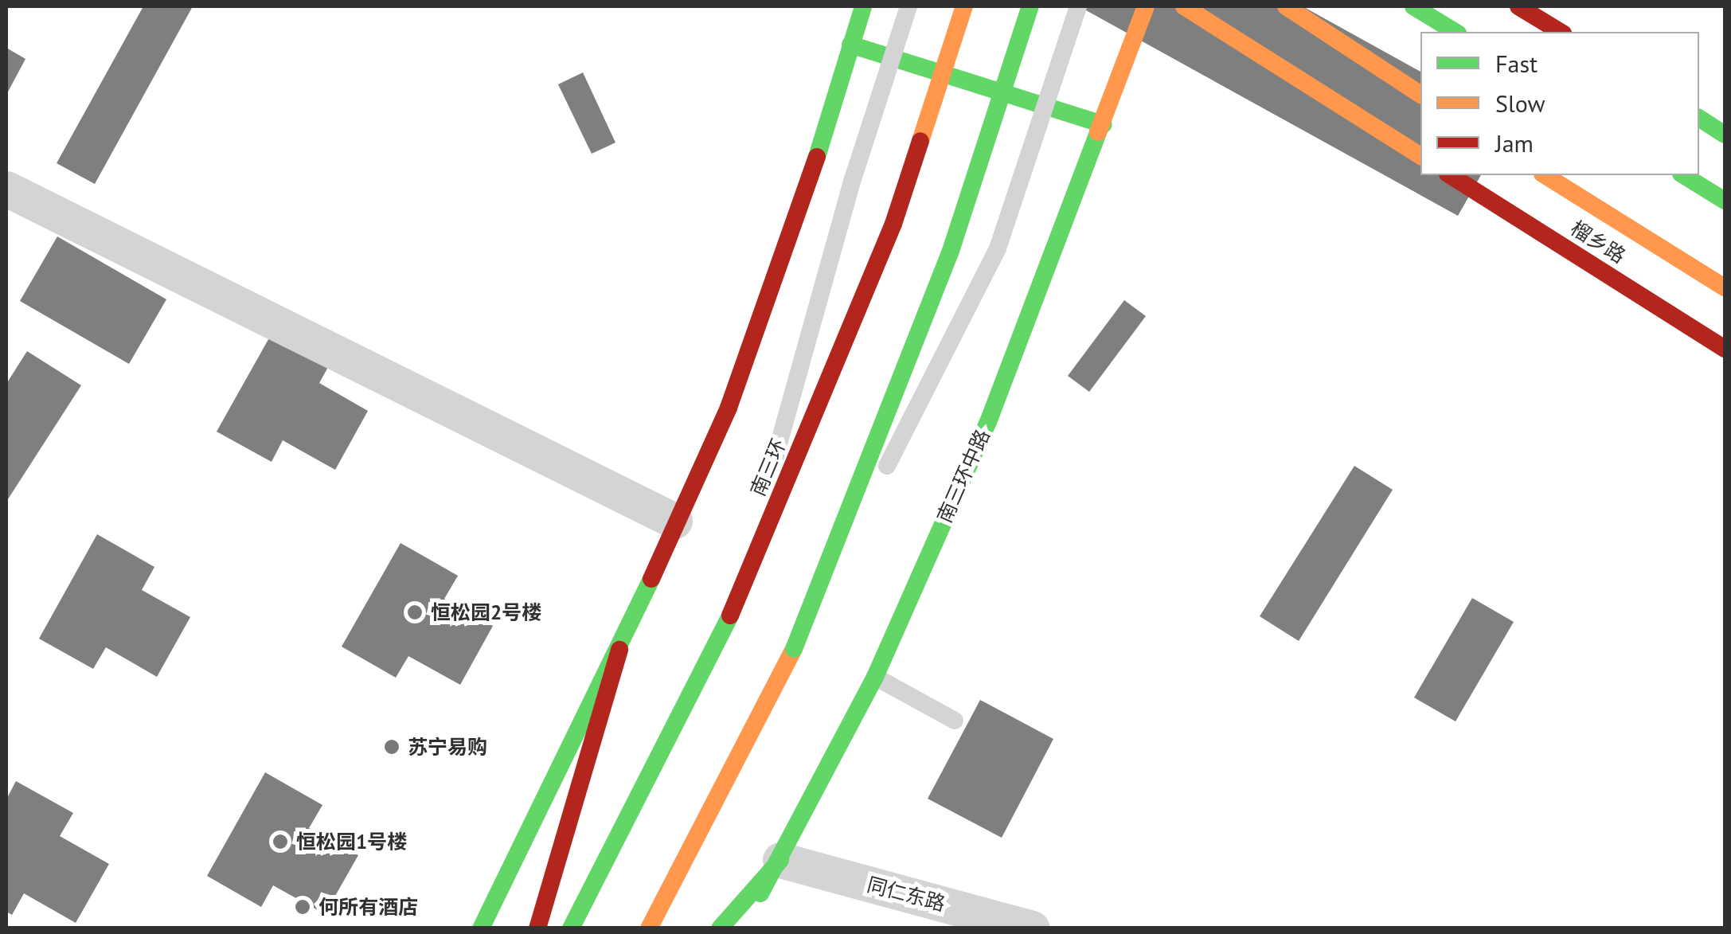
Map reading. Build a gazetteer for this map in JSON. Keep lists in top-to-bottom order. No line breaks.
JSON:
{"streets":{"main road":["榴乡路","南三环","南三环中路"],"street":["同仁东路"]},"crossings":[["南三环中路","同仁东路"]],"places":["恒松园2号楼","苏宁易购","恒松园1号楼","何所有酒店"],"legend":["Fast","Slow","Jam"]}
